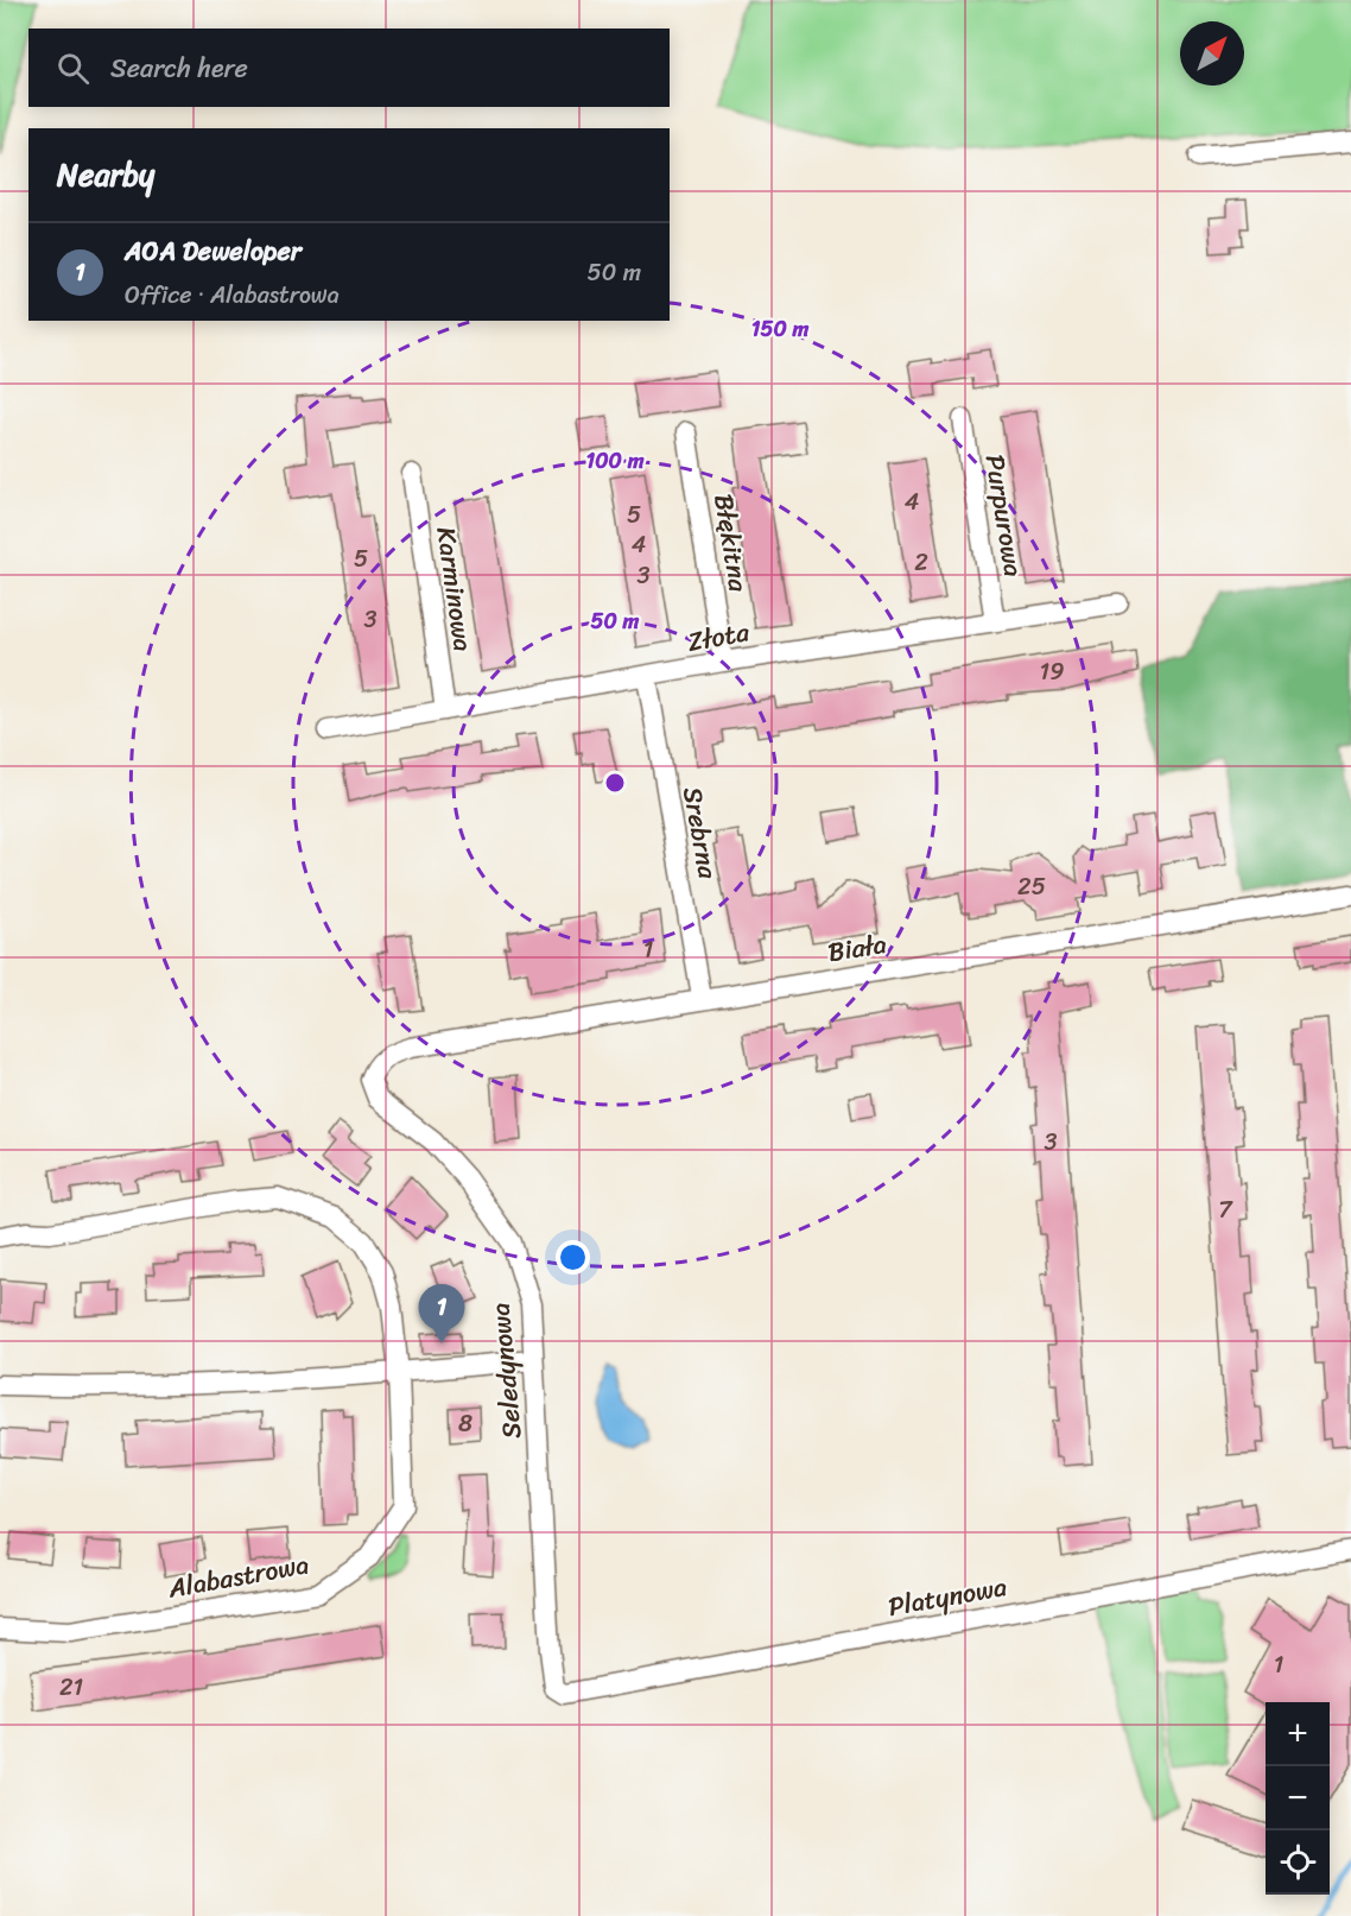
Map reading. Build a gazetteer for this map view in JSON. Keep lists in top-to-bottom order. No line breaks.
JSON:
{"streets":{"street":["Purpurowa","Błękitna","Karminowa","Złota","Srebrna","Biała","Seledynowa","Alabastrowa","Platynowa"]},"crossings":[["Purpurowa","Złota"],["Błękitna","Złota"],["Karminowa","Złota"],["Złota","Srebrna"],["Srebrna","Biała"],["Biała","Seledynowa"],["Seledynowa","Platynowa"]],"house_numbers":["4","5","4","5","2","3","3","19","25","1","3","7","8","1","21"],"north":"top right","page":{"search":"Search here","heading":"Nearby","list":[{"mark":"1","name":"AOA Deweloper","note":"Office · Alabastrowa","value":"50 m"}],"pins":"1","map_buttons":["+","−"]},"rings":["150 m","100 m","50 m"]}
